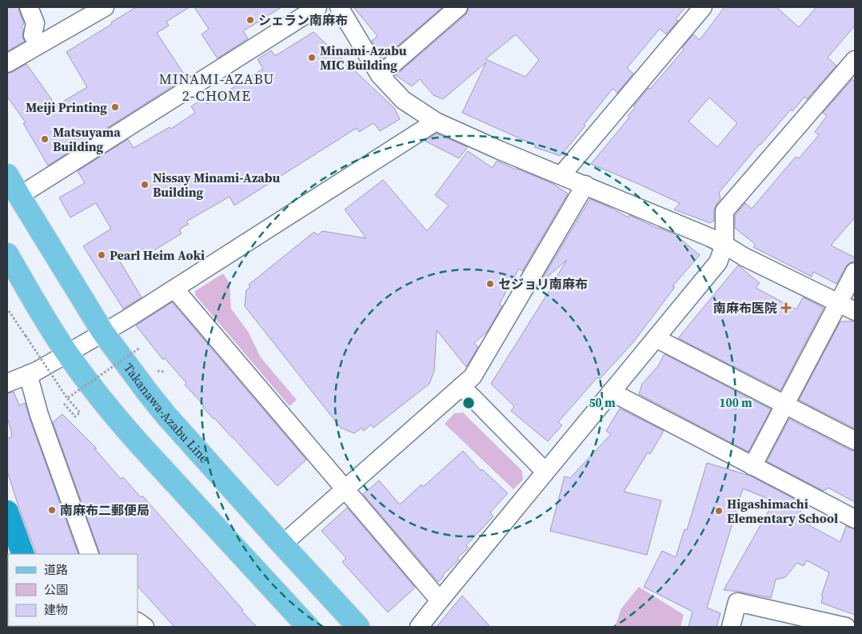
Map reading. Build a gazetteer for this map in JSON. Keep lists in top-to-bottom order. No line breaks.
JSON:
{"streets":{"main road":["Takanawa-Azabu Line"]},"districts":["MINAMI-AZABU 2-CHOME"],"places":{"other":["シェラン南麻布","Minami-Azabu MIC Building","Meiji Printing","Matsuyama Building","Nissay Minami-Azabu Building","Pearl Heim Aoki","セジョリ南麻布","南麻布二郵便局","Higashimachi Elementary School"],"health":["南麻布医院"]},"legend":["道路","公園","建物"],"rings":["50 m","100 m"]}
